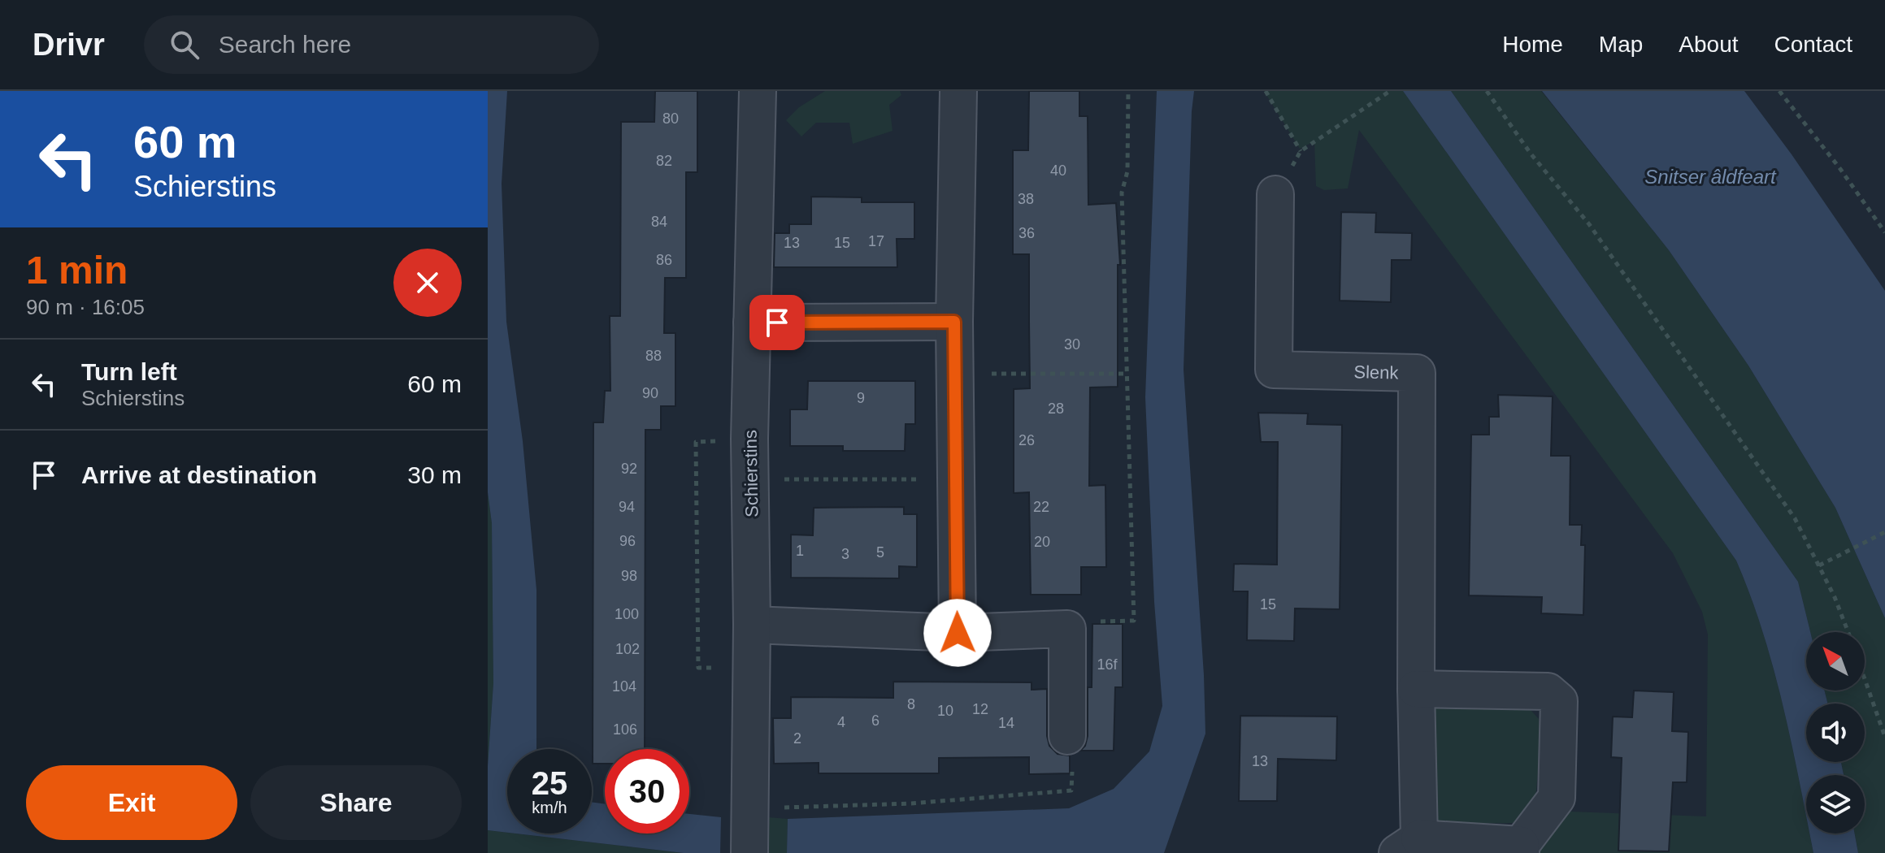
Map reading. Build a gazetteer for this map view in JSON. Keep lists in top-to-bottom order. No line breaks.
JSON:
{"streets":{"street":["Slenk","Schierstins"]},"water":["Snitser âldfeart"],"house_numbers":["80","82","40","38","84","36","17","13","15","86","30","88","90","9","28","26","92","94","22","96","20","1","5","3","98","15","100","102","16f","104","8","12","10","6","4","14","106","2","13"],"north":"top left","page":{"header":"Drivr","search":"Search here","nav":["Home","Map","About","Contact"],"turn":["60 m","Schierstins"],"heading":["1 min","90 m · 16:05"],"list":[{"name":"Turn left","note":"Schierstins","value":"60 m"},{"name":"Arrive at destination","value":"30 m"}],"speed":"25 km/h","limit":"30","buttons":["Exit","Share"]}}
